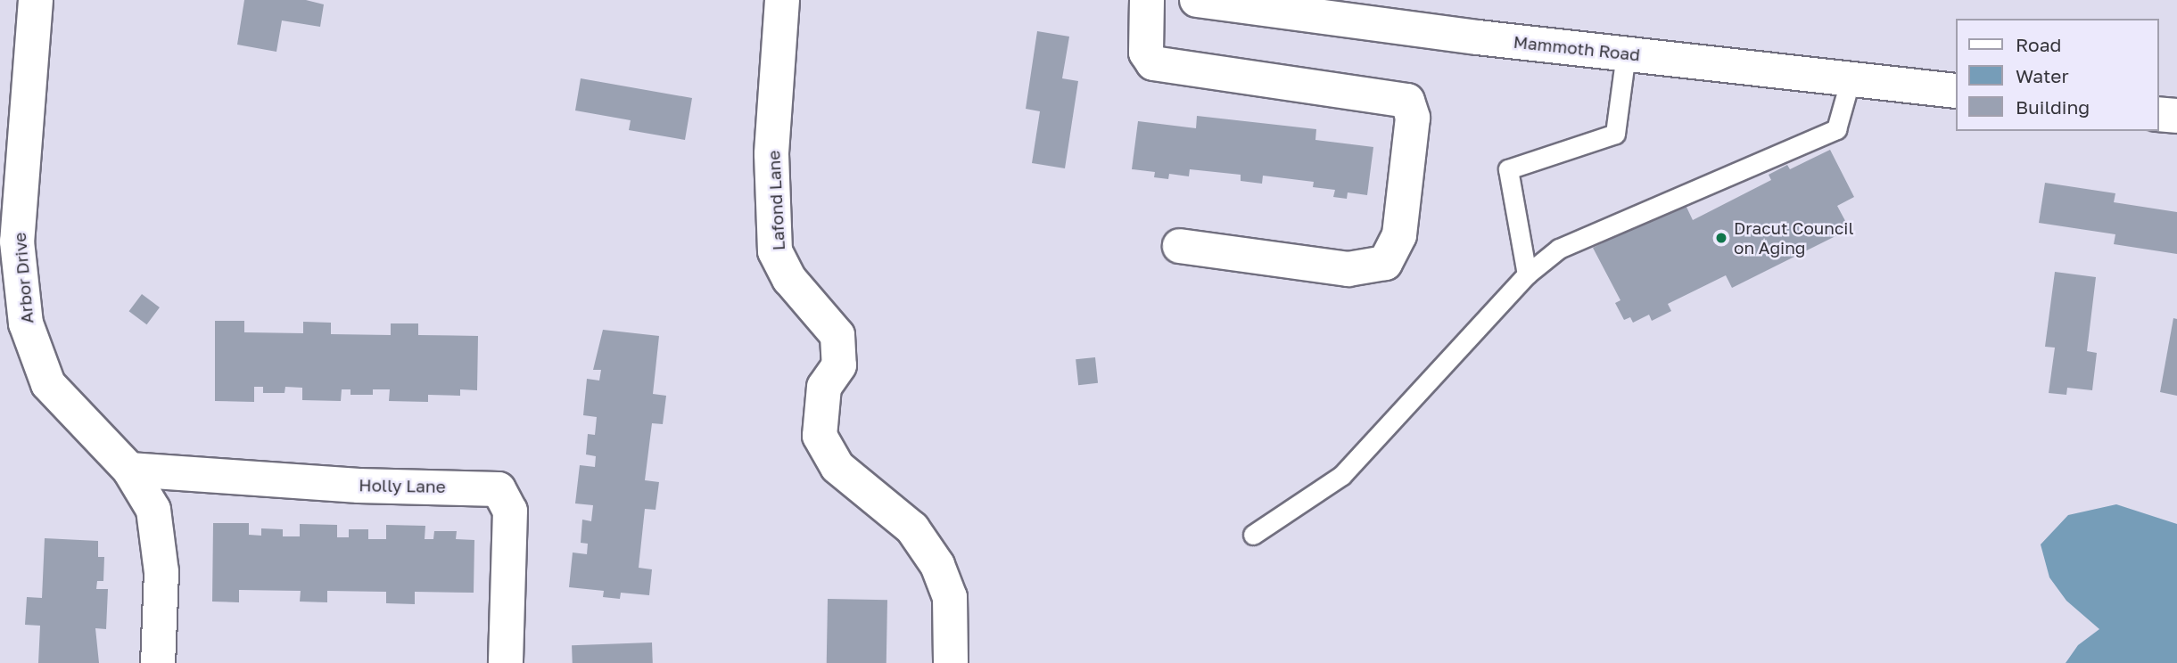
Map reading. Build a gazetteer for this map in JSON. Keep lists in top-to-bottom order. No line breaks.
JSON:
{"streets":{"street":["Mammoth Road","Lafond Lane","Arbor Drive","Holly Lane"]},"crossings":[["Arbor Drive","Holly Lane"]],"places":["Dracut Council on Aging"],"legend":["Road","Water","Building"]}
